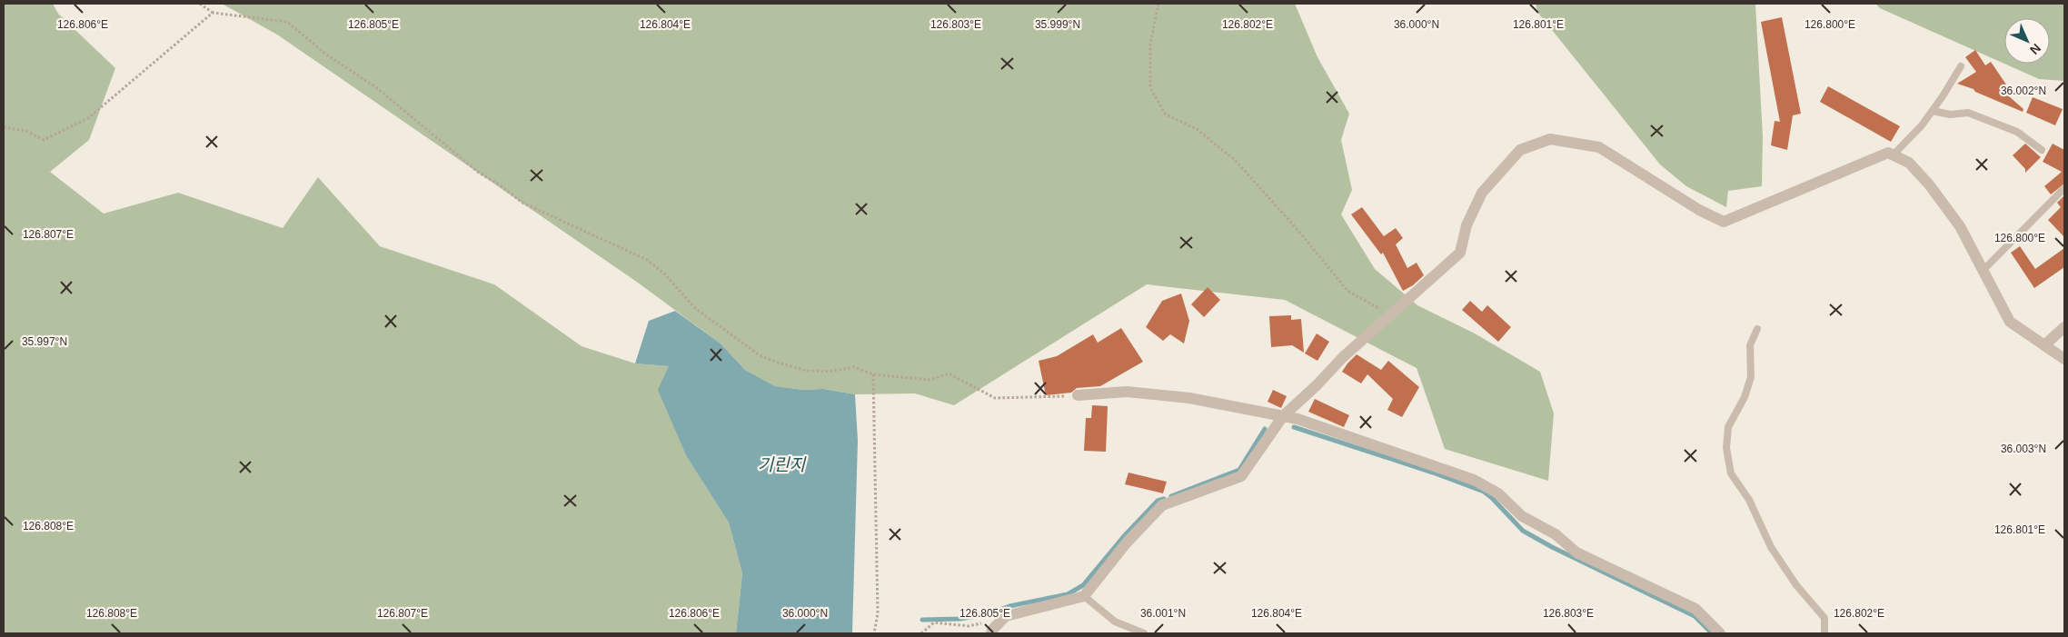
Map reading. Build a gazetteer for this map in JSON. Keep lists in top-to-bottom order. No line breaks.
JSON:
{"water":["기린지"],"north":"bottom right","coordinates":["126.800°E","126.806°E","126.805°E","126.804°E","126.803°E","35.999°N","126.802°E","36.000°N","126.801°E","36.002°N","126.807°E","35.997°N","36.003°N","126.808°E","36.001°N"]}
